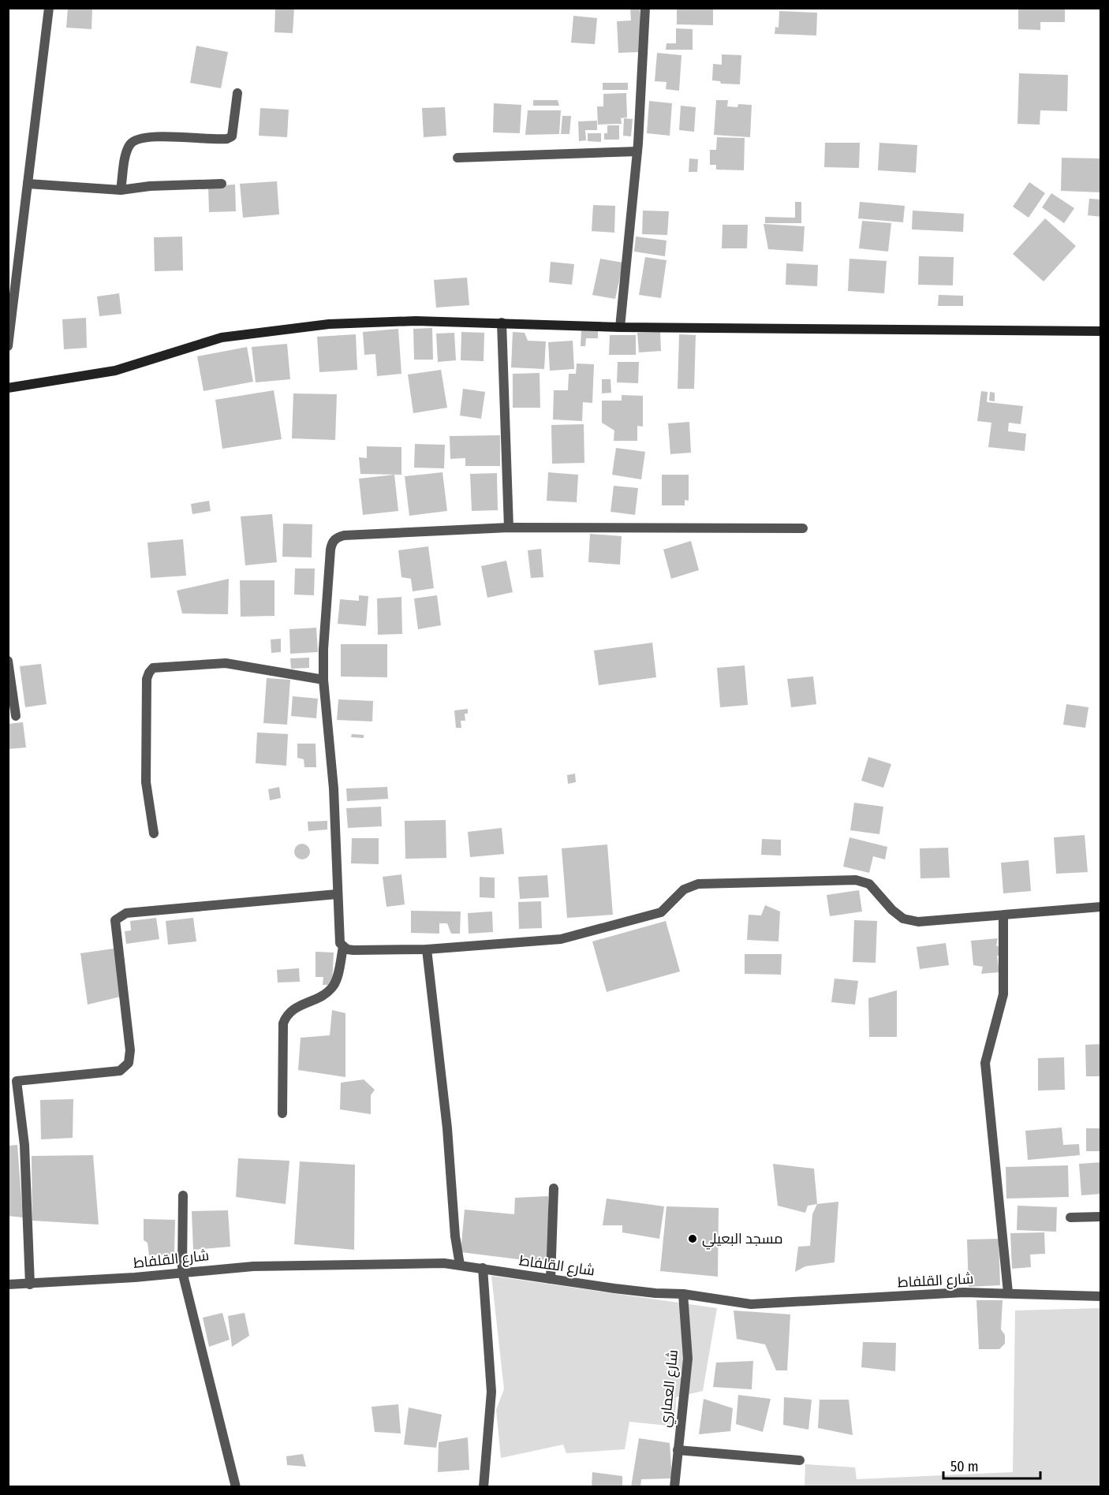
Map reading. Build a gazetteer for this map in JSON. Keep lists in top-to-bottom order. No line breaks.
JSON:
{"streets":{"street":["شارع القلفاط","شارع العماري"]},"crossings":[["شارع القلفاط","شارع العماري"]],"places":["مسجد البعيلي"],"scale_bar":"50 m"}
